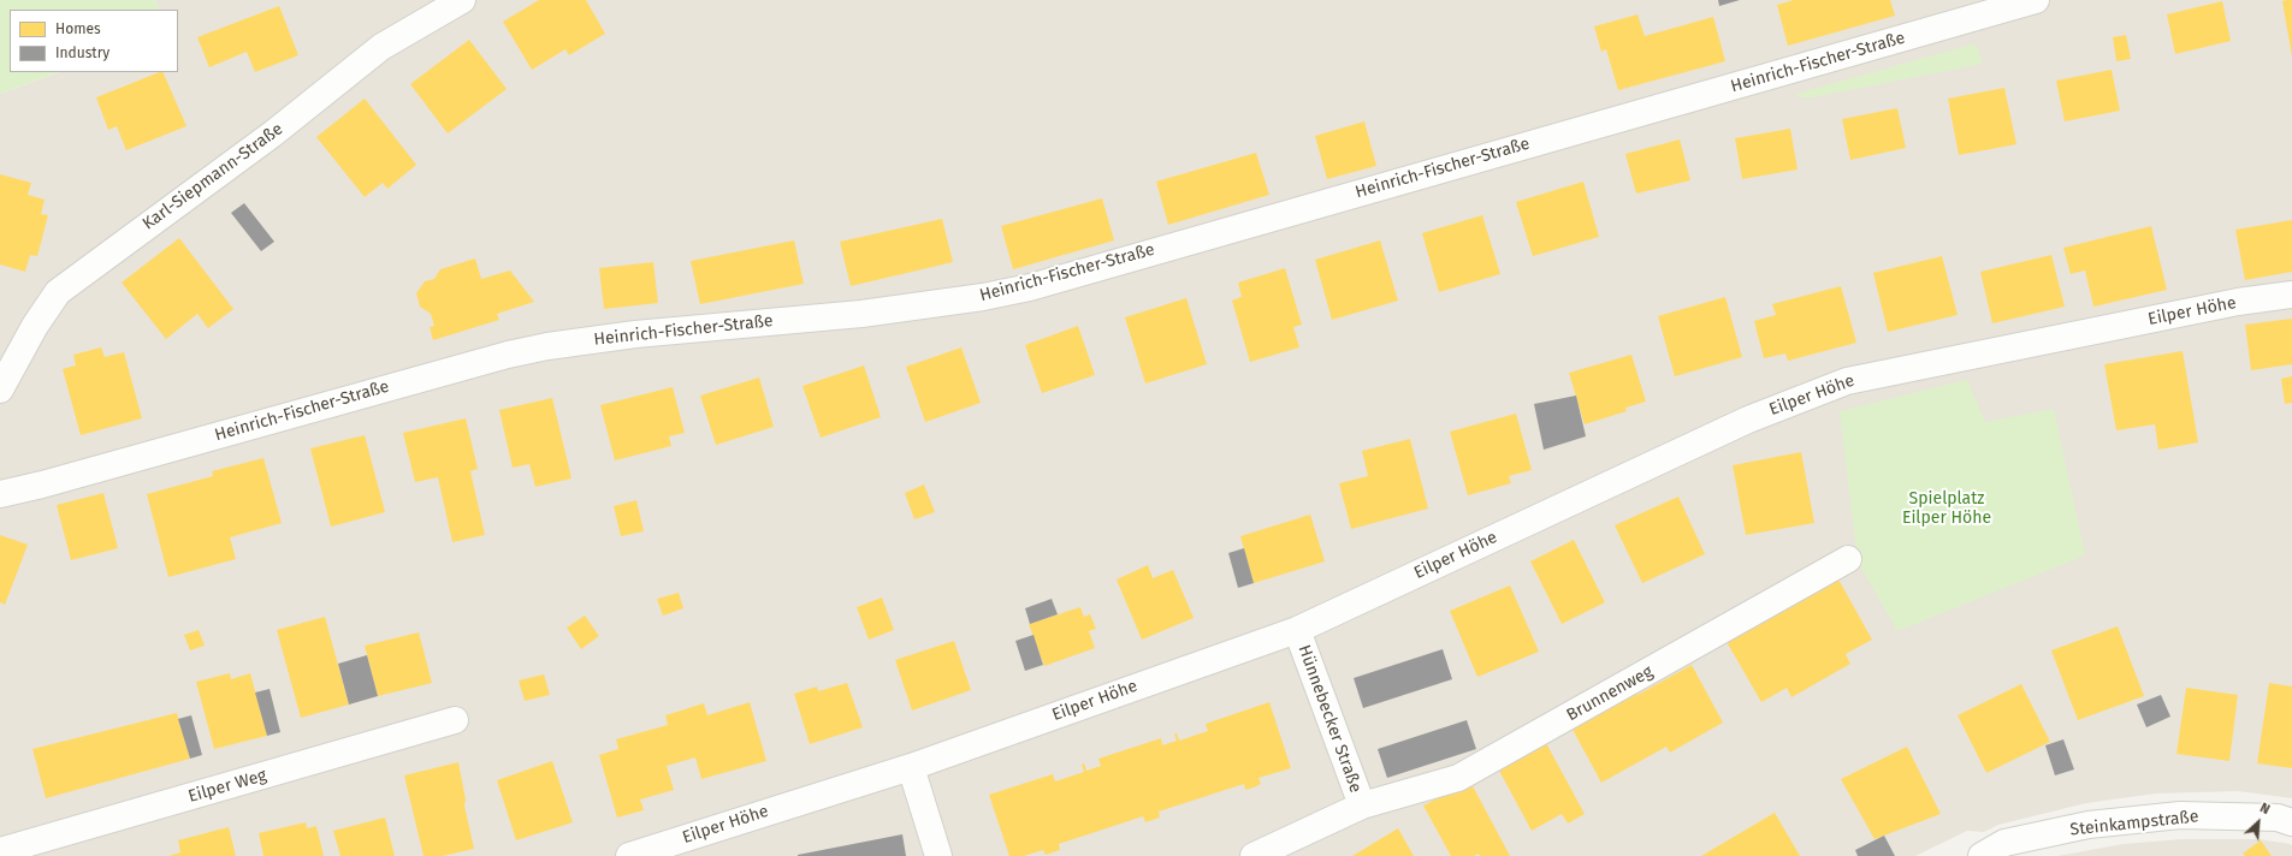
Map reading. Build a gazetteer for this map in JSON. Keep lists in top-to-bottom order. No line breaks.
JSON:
{"streets":{"street":["Heinrich-Fischer-Straße","Karl-Siepmann-Straße","Eilper Höhe","Brunnenweg","Hünnebecker Straße","Eilper Weg","Steinkampstraße"]},"crossings":[["Eilper Höhe","Hünnebecker Straße"],["Brunnenweg","Hünnebecker Straße"]],"parks":["Spielplatz Eilper Höhe"],"legend":["Homes","Industry"],"north":"top right"}
